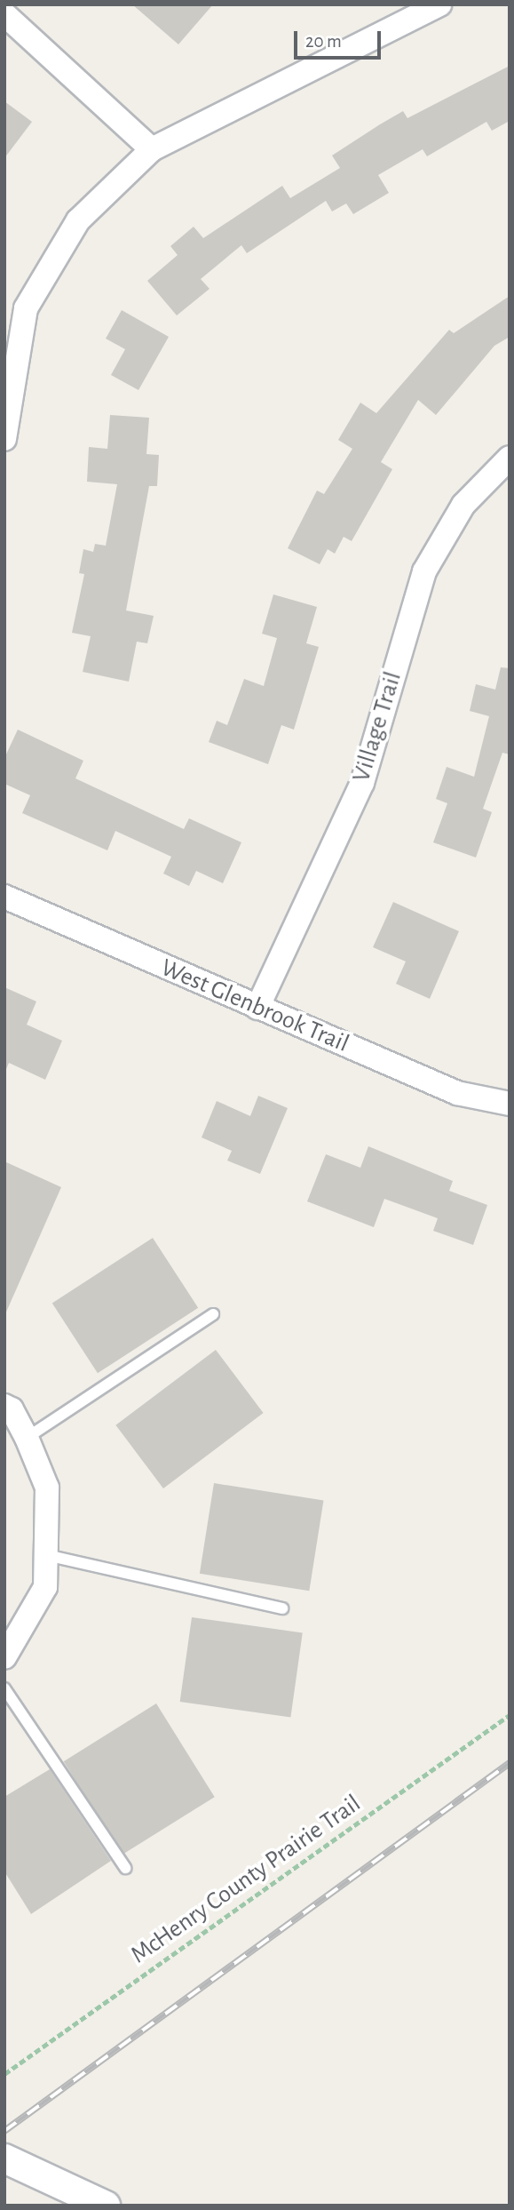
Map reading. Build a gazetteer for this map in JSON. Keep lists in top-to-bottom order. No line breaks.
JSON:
{"streets":{"street":["Village Trail","West Glenbrook Trail"],"path":["McHenry County Prairie Trail"]},"crossings":[["Village Trail","West Glenbrook Trail"]],"scale_bar":"20 m"}
